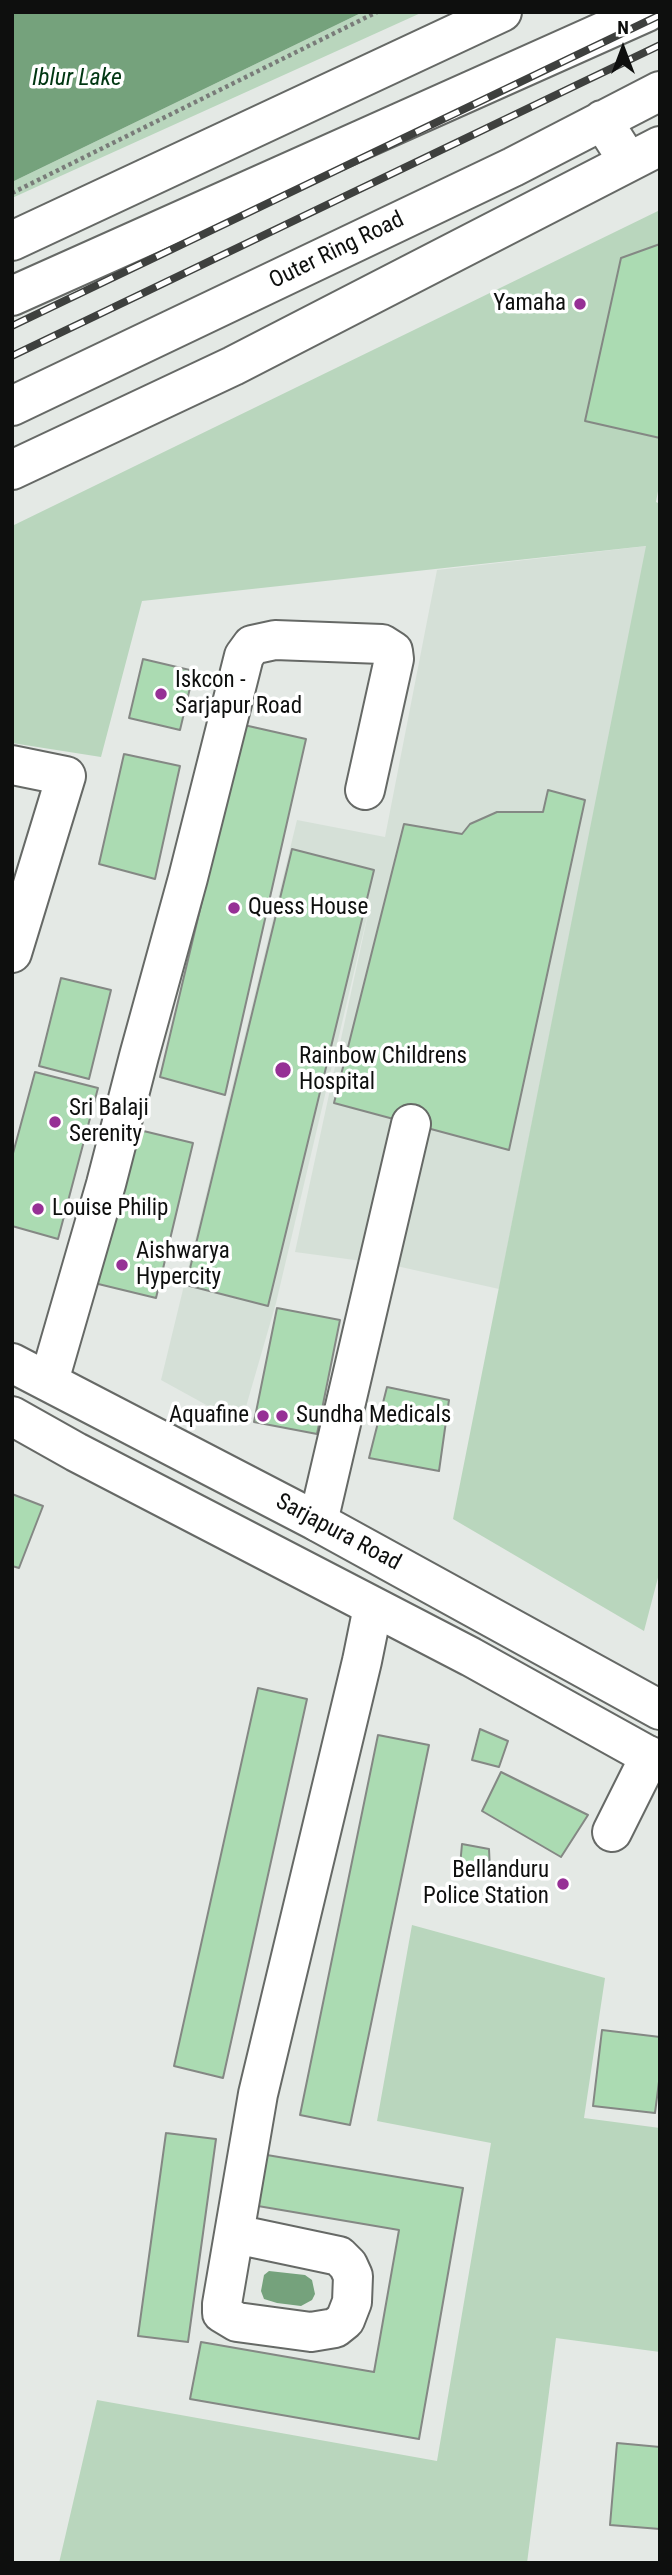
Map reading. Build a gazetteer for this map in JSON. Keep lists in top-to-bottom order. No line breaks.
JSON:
{"streets":{"main road":["Outer Ring Road","Sarjapura Road"]},"water":["Iblur Lake"],"places":["Yamaha","Iskcon - Sarjapur Road","Quess House","Rainbow Childrens Hospital","Sri Balaji Serenity","Louise Philip","Aishwarya Hypercity","Aquafine","Sundha Medicals","Bellanduru Police Station"],"north":"top"}
